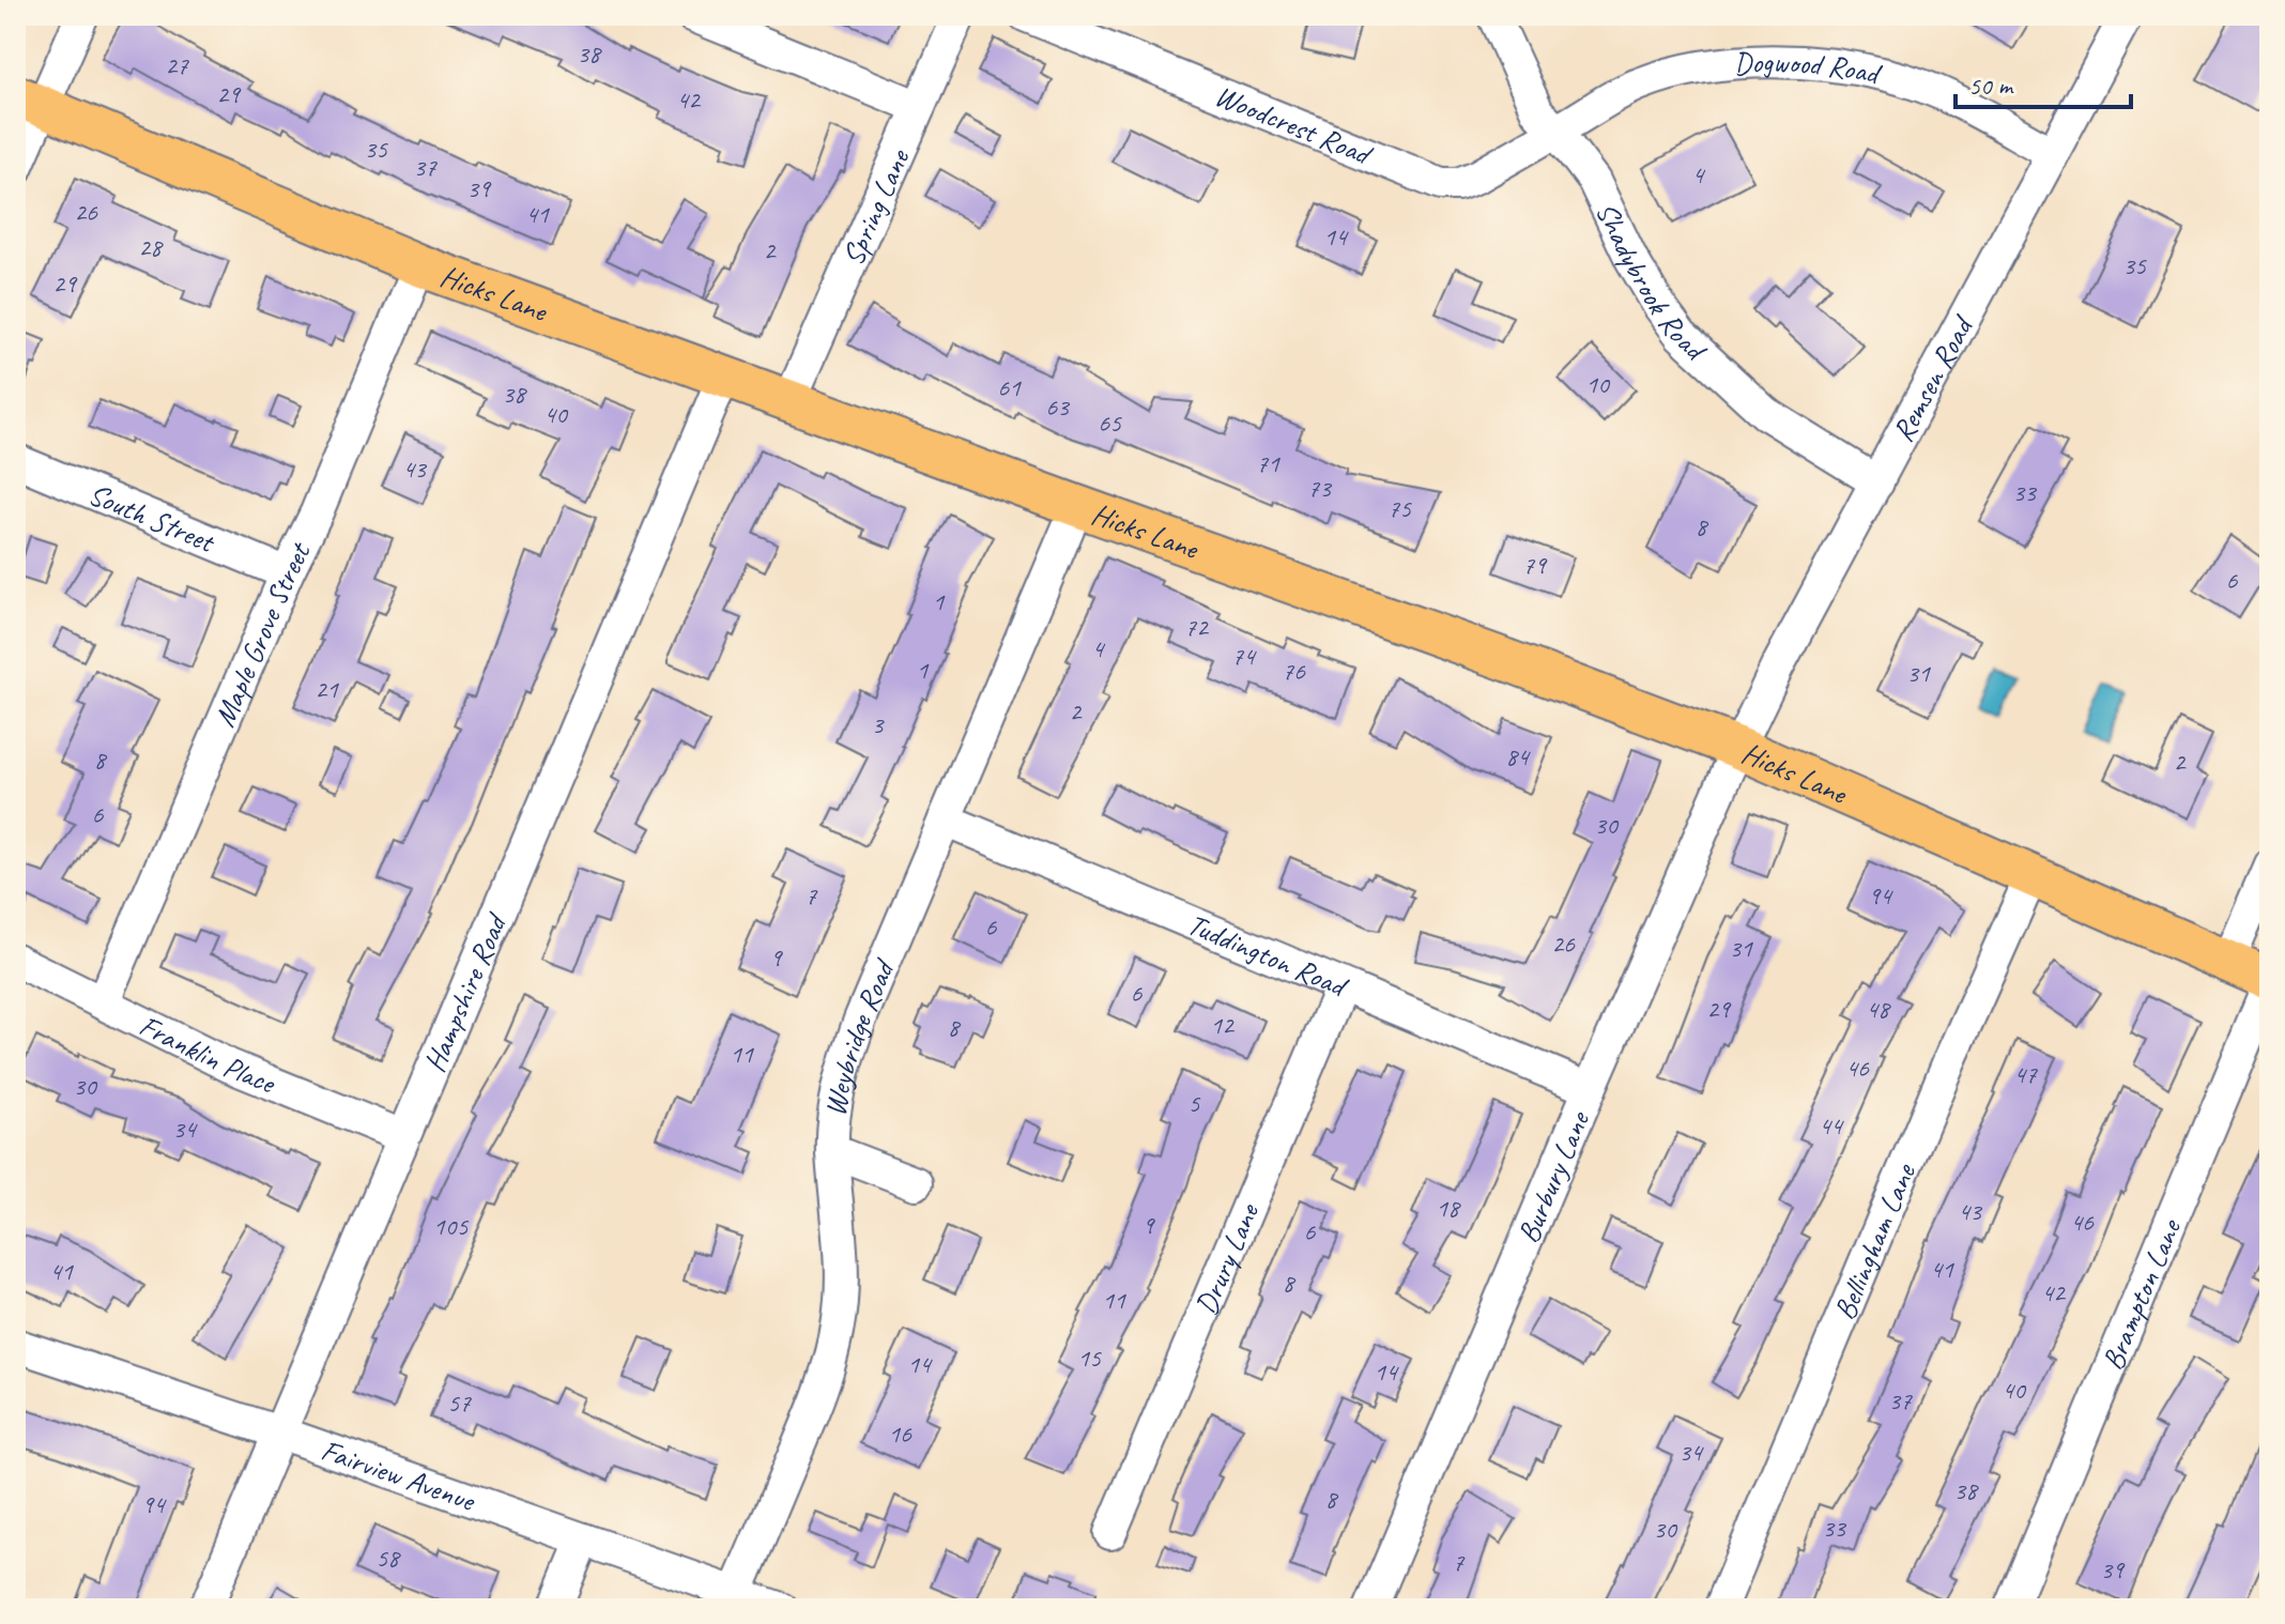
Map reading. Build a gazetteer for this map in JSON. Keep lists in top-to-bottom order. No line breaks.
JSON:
{"streets":{"main road":["Hicks Lane"],"street":["Dogwood Road","Woodcrest Road","Spring Lane","Shadybrook Road","Remsen Road","South Street","Maple Grove Street","Tuddington Road","Hampshire Road","Weybridge Road","Franklin Place","Burbury Lane","Bellingham Lane","Drury Lane","Brampton Lane","Fairview Avenue"]},"crossings":[["Dogwood Road","Woodcrest Road"],["Dogwood Road","Shadybrook Road"],["Dogwood Road","Remsen Road"],["Woodcrest Road","Shadybrook Road"],["Spring Lane","Hicks Lane"],["Shadybrook Road","Remsen Road"],["Hicks Lane","Remsen Road"],["Hicks Lane","Maple Grove Street"],["Hicks Lane","Hampshire Road"],["Hicks Lane","Weybridge Road"],["Hicks Lane","Burbury Lane"],["Hicks Lane","Bellingham Lane"],["Hicks Lane","Brampton Lane"],["Remsen Road","Burbury Lane"],["South Street","Maple Grove Street"],["Maple Grove Street","Franklin Place"],["Tuddington Road","Weybridge Road"],["Tuddington Road","Burbury Lane"],["Tuddington Road","Drury Lane"],["Hampshire Road","Franklin Place"],["Hampshire Road","Fairview Avenue"],["Weybridge Road","Fairview Avenue"]],"house_numbers":["38","27","29","42","35","37","4","39","26","41","14","28","2","35","29","10","61","38","63","40","65","71","43","73","33","75","8","79","6","1","72","4","74","1","76","31","21","2","3","84","8","2","6","30","7","94","6","26","31","9","6","29","48","12","8","11","46","47","30","5","44","34","18","43","46","9","105","6","41","41","8","42","11","15","14","14","40","37","57","16","34","38","8","94","33","30","58","7","39"],"scale_bar":"50 m"}
